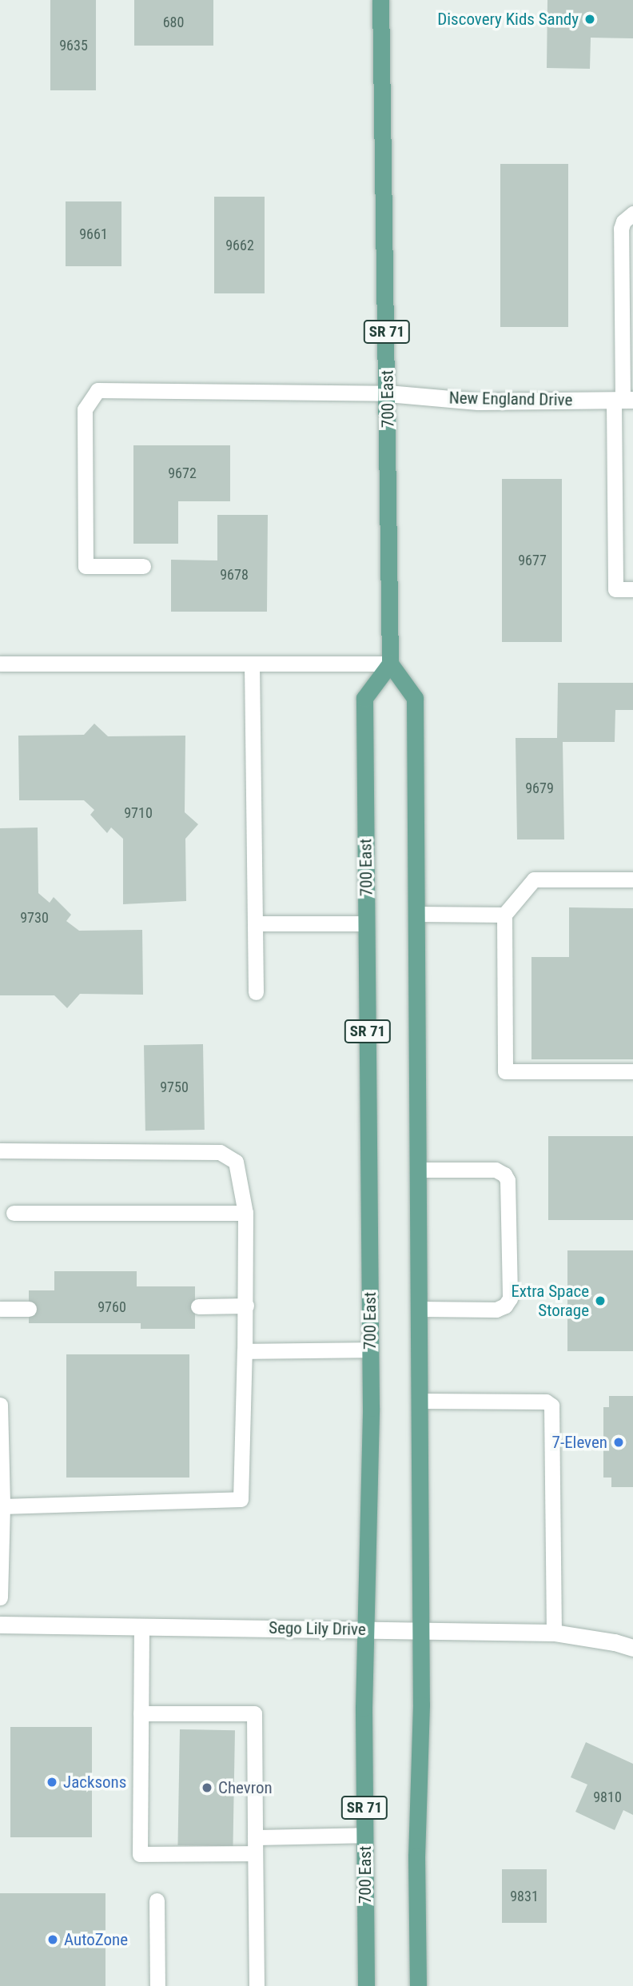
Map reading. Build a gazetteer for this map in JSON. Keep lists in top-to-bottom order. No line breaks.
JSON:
{"streets":{"main road":["SR 71","700 East","New England Drive","Sego Lily Drive"]},"crossings":[["700 East","New England Drive"],["700 East","Sego Lily Drive"]],"places":["Discovery Kids Sandy","Extra Space Storage","7-Eleven","Jacksons","Chevron","AutoZone"],"house_numbers":["680","9635","9661","9662","9672","9677","9678","9679","9710","9730","9750","9760","9810","9831"]}
